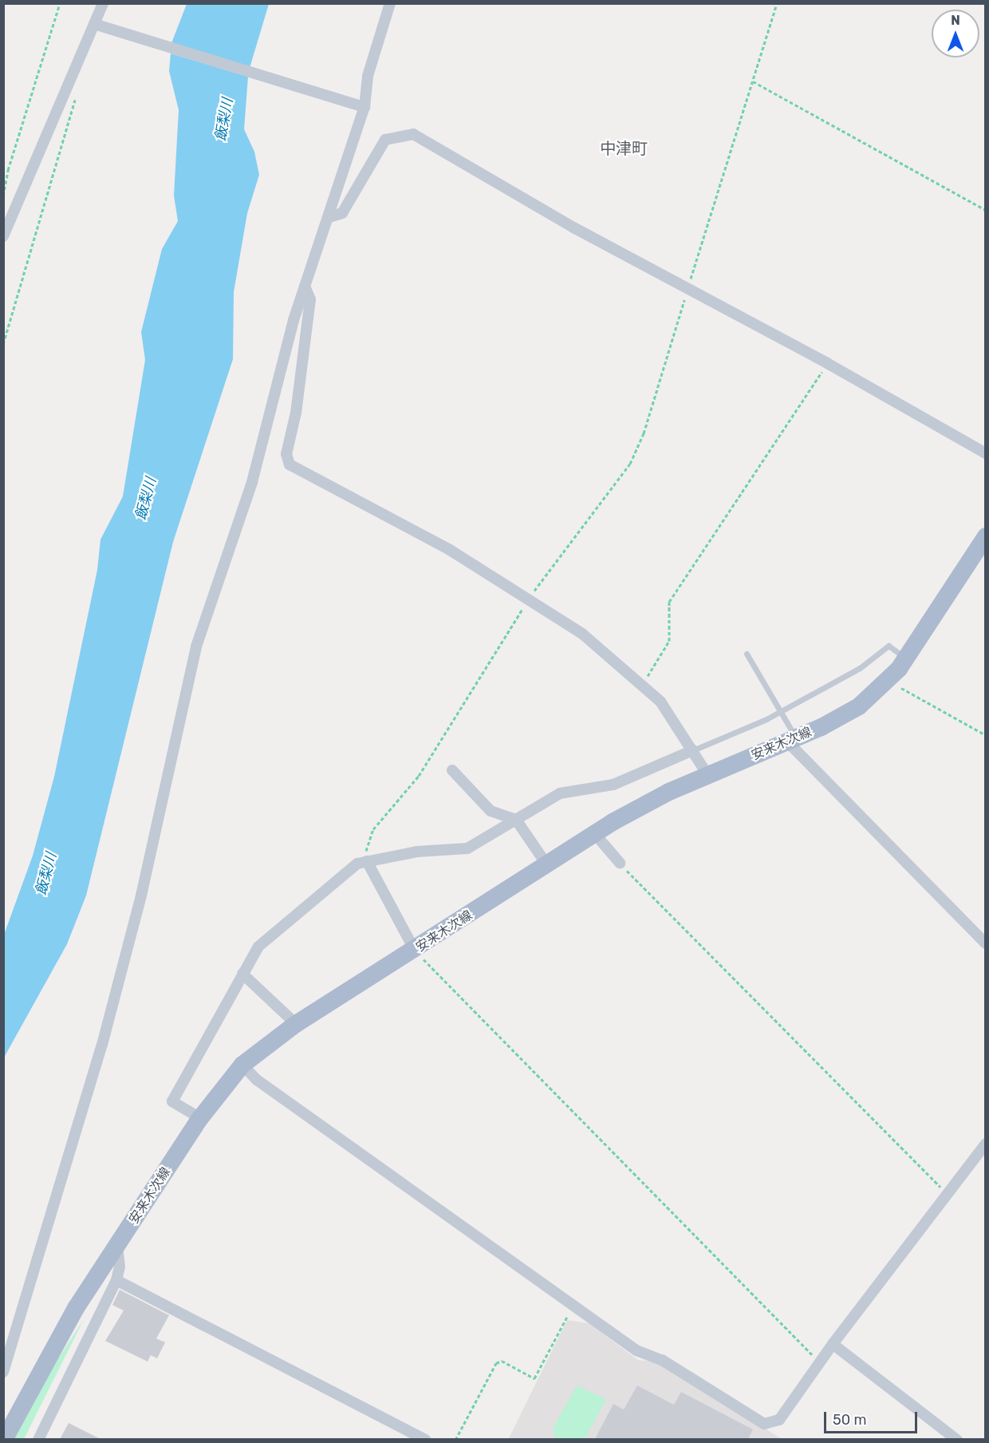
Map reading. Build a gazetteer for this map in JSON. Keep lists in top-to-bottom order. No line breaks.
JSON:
{"streets":{"main road":["安来木次線"]},"districts":["中津町"],"water":["飯梨川"],"scale_bar":"50 m","north":"top"}
